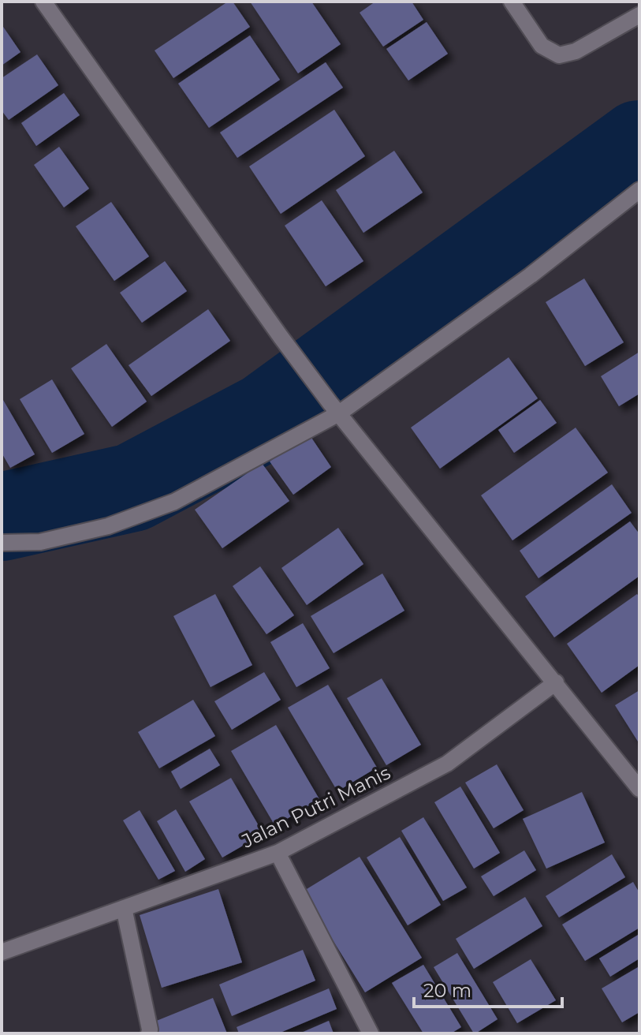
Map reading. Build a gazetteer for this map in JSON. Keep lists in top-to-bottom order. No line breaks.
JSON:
{"streets":{"street":["Jalan Putri Manis"]},"scale_bar":"20 m"}
